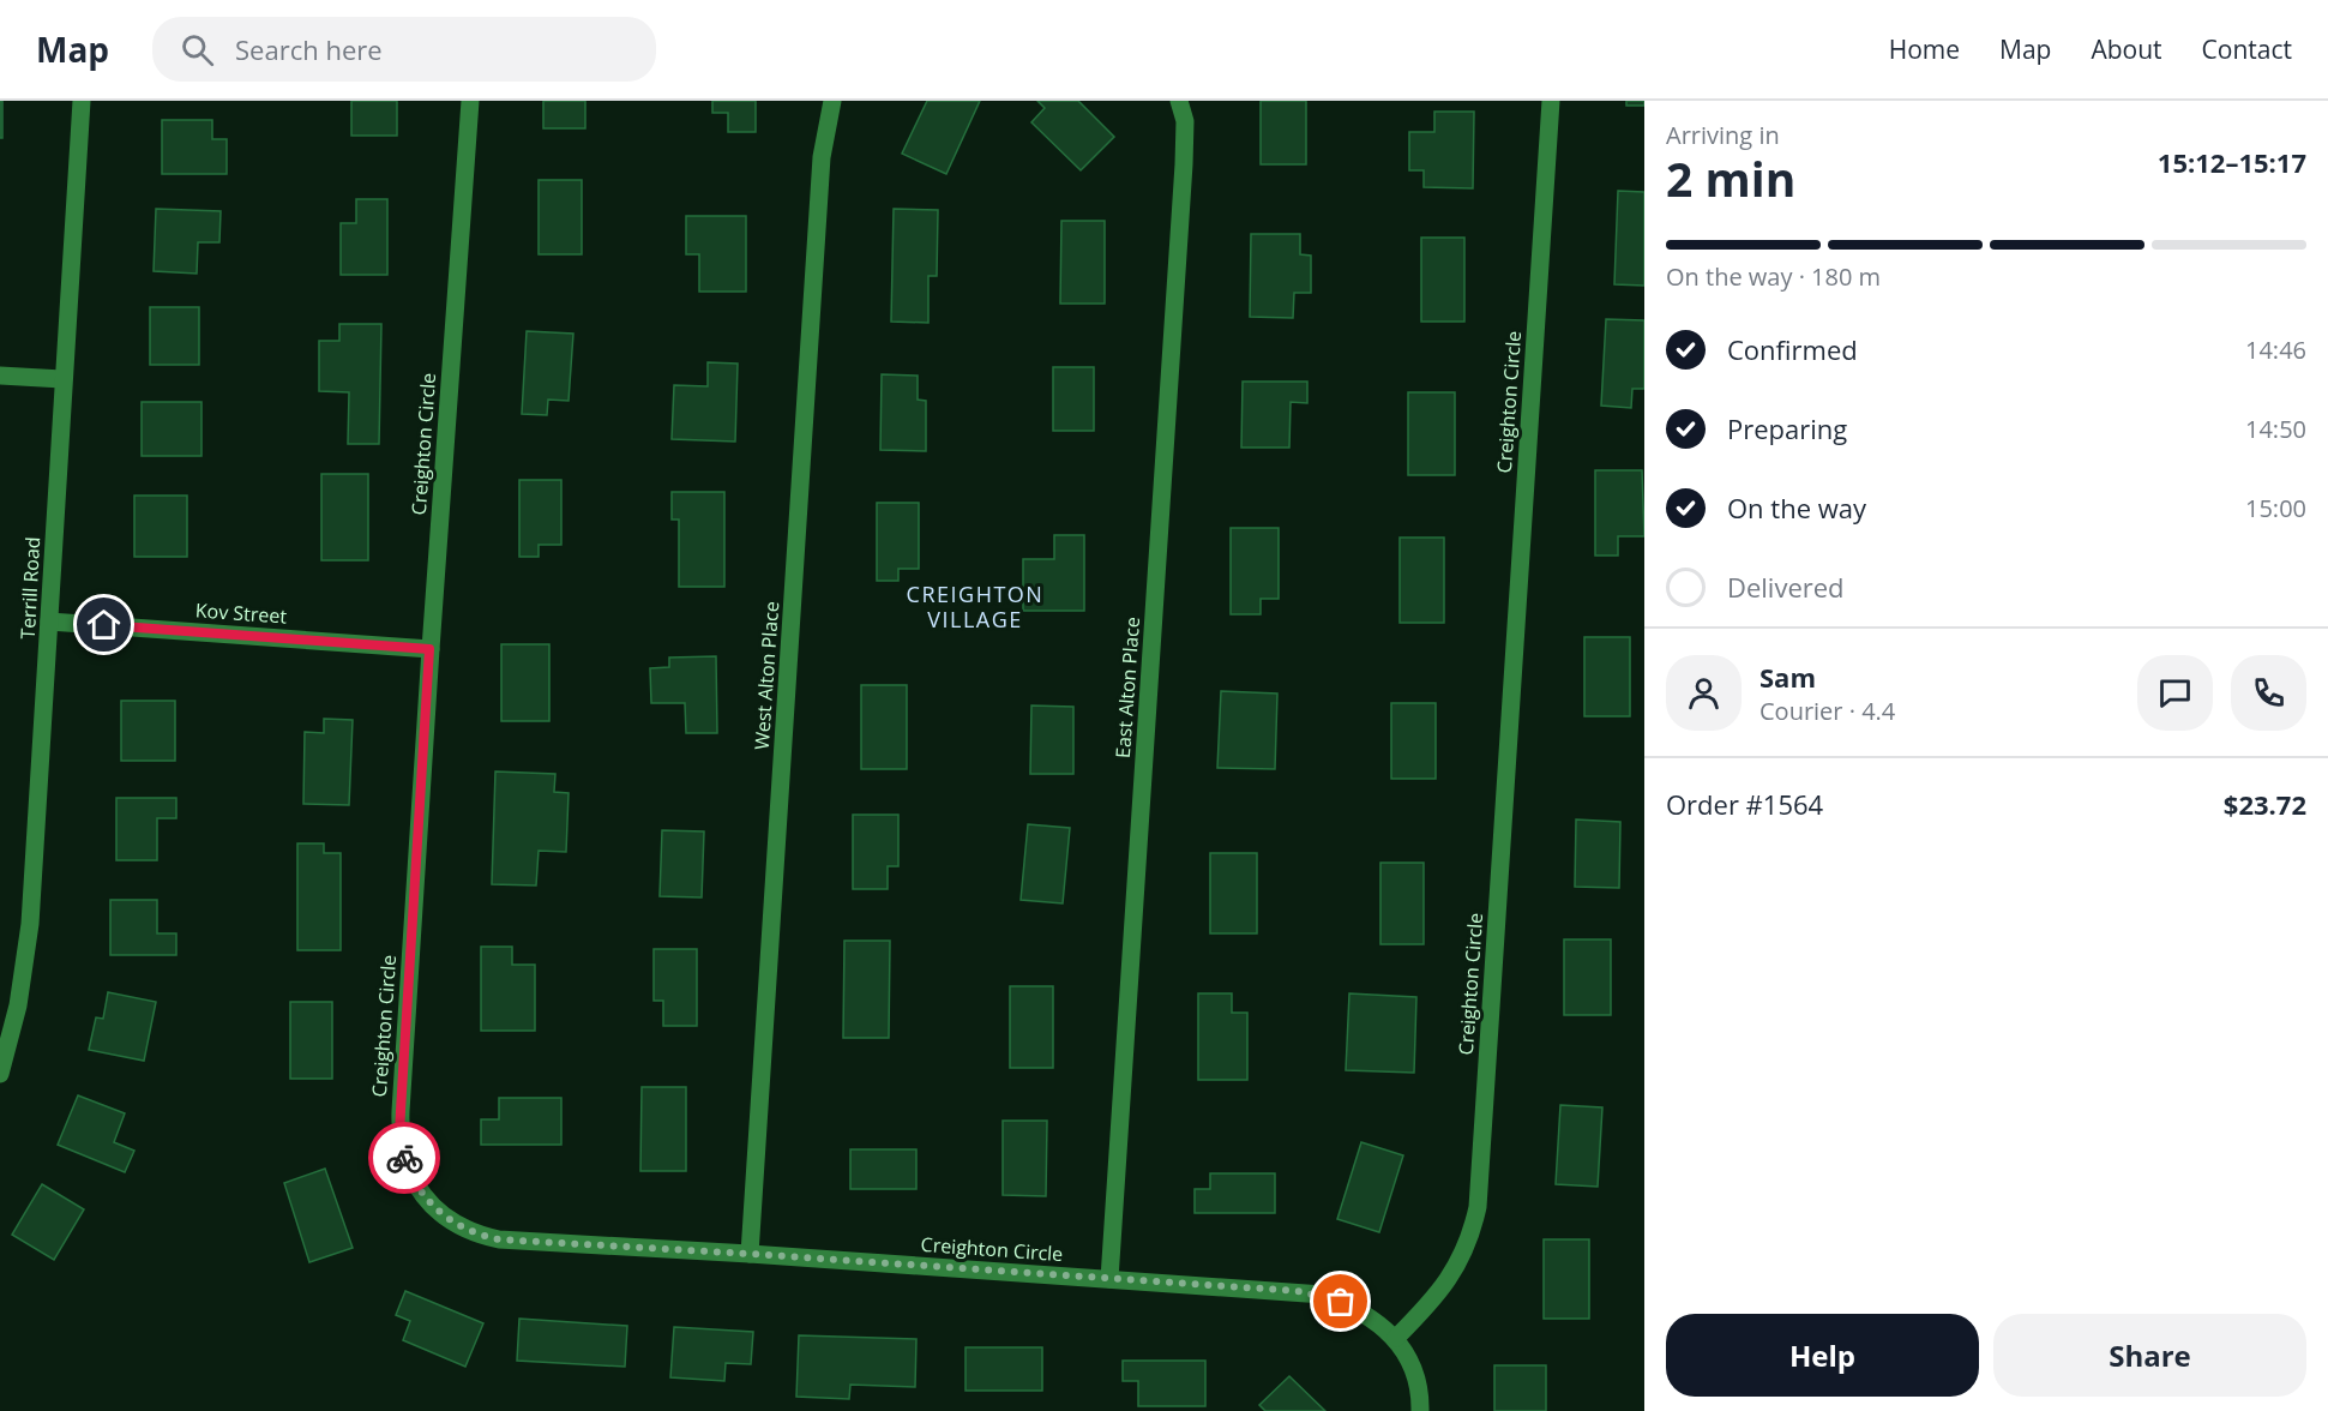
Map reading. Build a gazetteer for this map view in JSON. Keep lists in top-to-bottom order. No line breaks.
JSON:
{"streets":{"street":["Creighton Circle","Terrill Road","Kov Street","West Alton Place","East Alton Place"]},"crossings":[["Creighton Circle","Kov Street"],["Creighton Circle","West Alton Place"],["Creighton Circle","East Alton Place"],["Terrill Road","Kov Street"]],"districts":["CREIGHTON VILLAGE"],"page":{"header":"Map","search":"Search here","nav":["Home","Map","About","Contact"],"heading":["2 min","Arriving in","15:12–15:17"],"panel":["Sam","Courier · 4.4","Order #1564","$23.72"],"bar":"On the way · 180 m","list":[["Confirmed","14:46"],["Preparing","14:50"],["On the way","15:00"],"Delivered"],"buttons":["Help","Share"]}}
